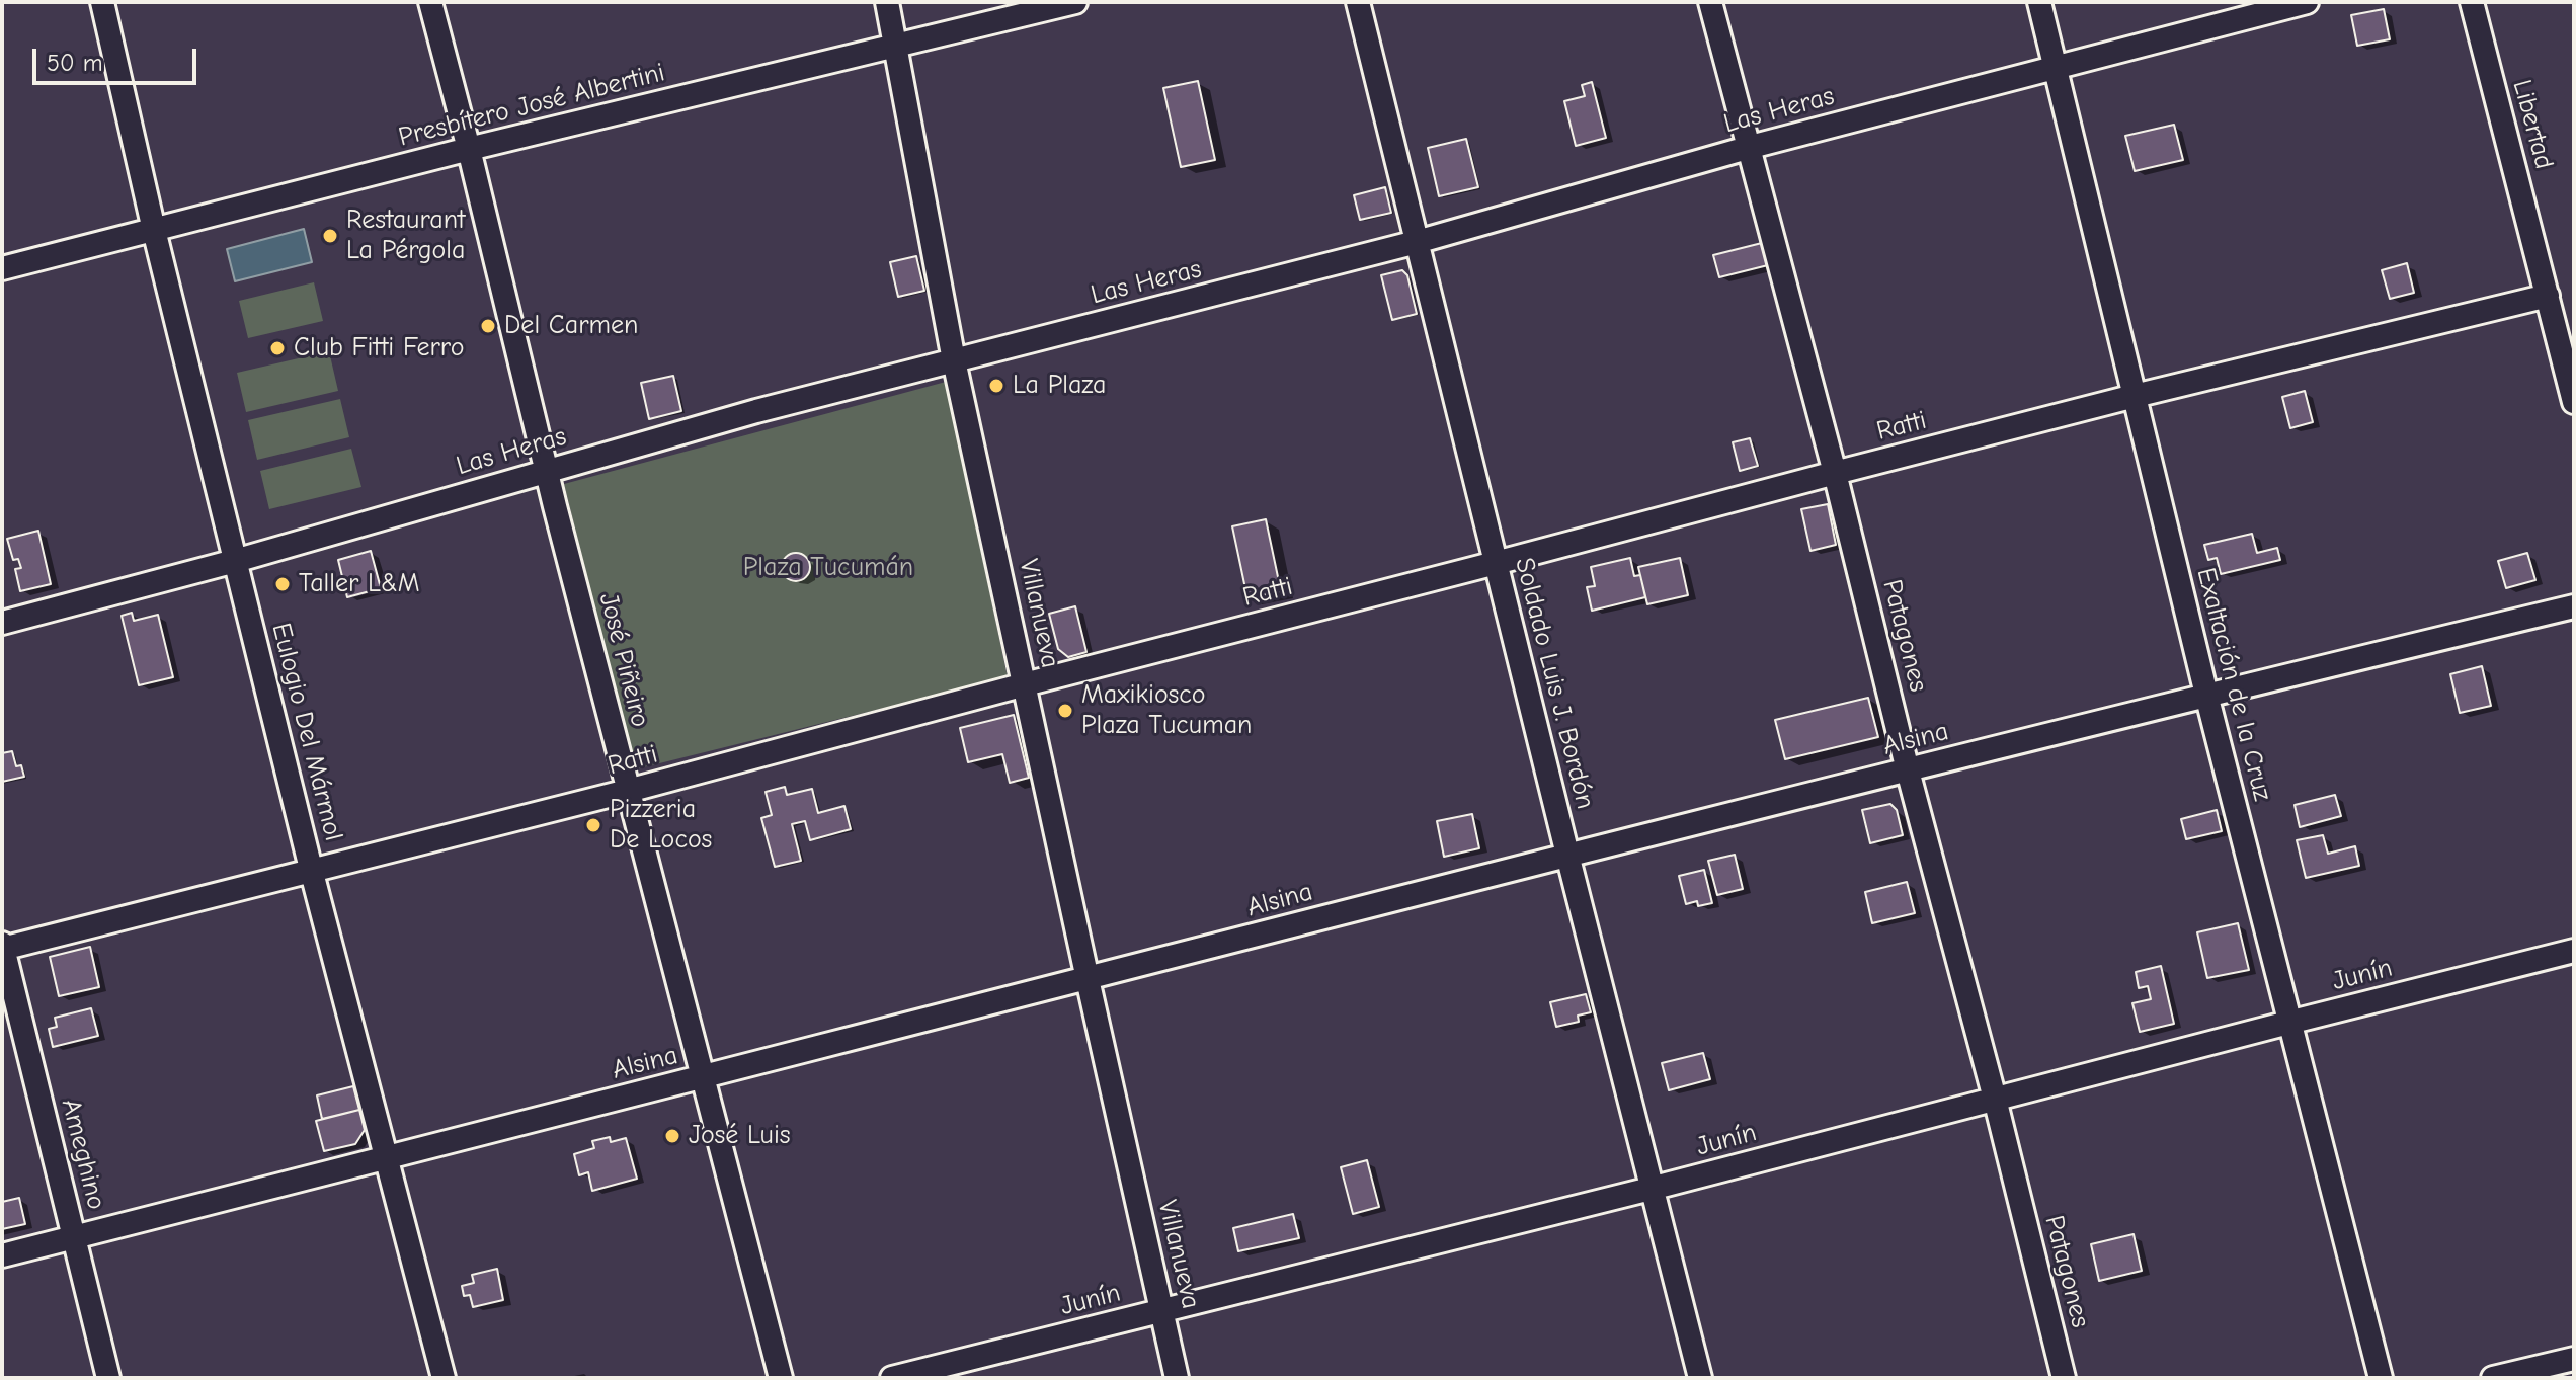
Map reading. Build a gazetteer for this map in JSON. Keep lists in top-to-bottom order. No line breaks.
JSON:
{"streets":{"street":["Presbítero José Albertini","Las Heras","Libertad","Ratti","Villanueva","Patagones","José Piñeiro","Soldado Luis J. Bordón","Exaltación de la Cruz","Eulogio Del Mármol","Alsina","Junín","Ameghino"]},"crossings":[["Presbítero José Albertini","Villanueva"],["Presbítero José Albertini","José Piñeiro"],["Presbítero José Albertini","Eulogio Del Mármol"],["Las Heras","Villanueva"],["Las Heras","Patagones"],["Las Heras","José Piñeiro"],["Las Heras","Soldado Luis J. Bordón"],["Las Heras","Exaltación de la Cruz"],["Las Heras","Eulogio Del Mármol"],["Libertad","Ratti"],["Ratti","Villanueva"],["Ratti","Patagones"],["Ratti","José Piñeiro"],["Ratti","Soldado Luis J. Bordón"],["Ratti","Exaltación de la Cruz"],["Ratti","Eulogio Del Mármol"],["Ratti","Ameghino"],["Villanueva","Alsina"],["Villanueva","Junín"],["Patagones","Alsina"],["Patagones","Junín"],["José Piñeiro","Alsina"],["Soldado Luis J. Bordón","Alsina"],["Soldado Luis J. Bordón","Junín"],["Exaltación de la Cruz","Alsina"],["Exaltación de la Cruz","Junín"],["Eulogio Del Mármol","Alsina"],["Alsina","Ameghino"]],"parks":["Plaza Tucumán"],"places":["Restaurant La Pérgola","Del Carmen","Club Fitti Ferro","La Plaza","Taller L&M","Maxikiosco Plaza Tucuman","Pizzeria De Locos","José Luis"],"scale_bar":"50 m"}
